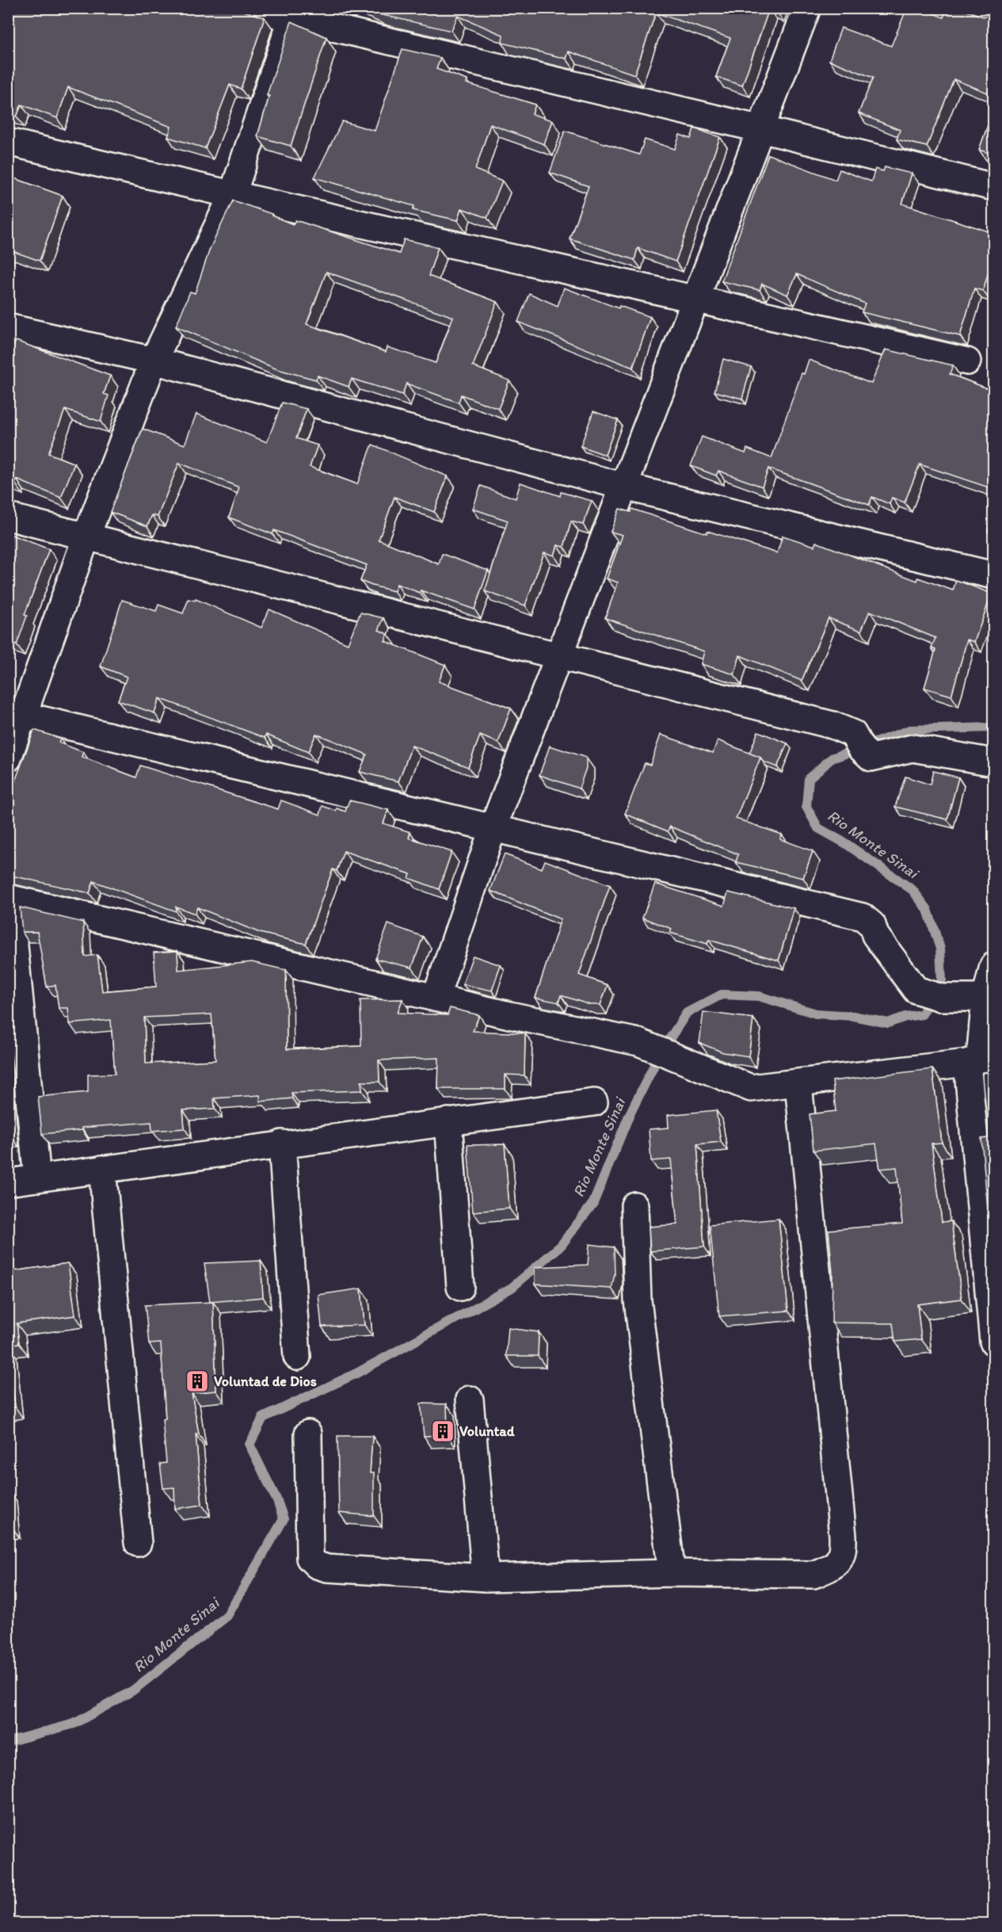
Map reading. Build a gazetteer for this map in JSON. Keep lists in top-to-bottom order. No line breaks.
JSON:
{"water":["Rio Monte Sinai"],"places":{"building":["Voluntad de Dios","Voluntad"]}}
